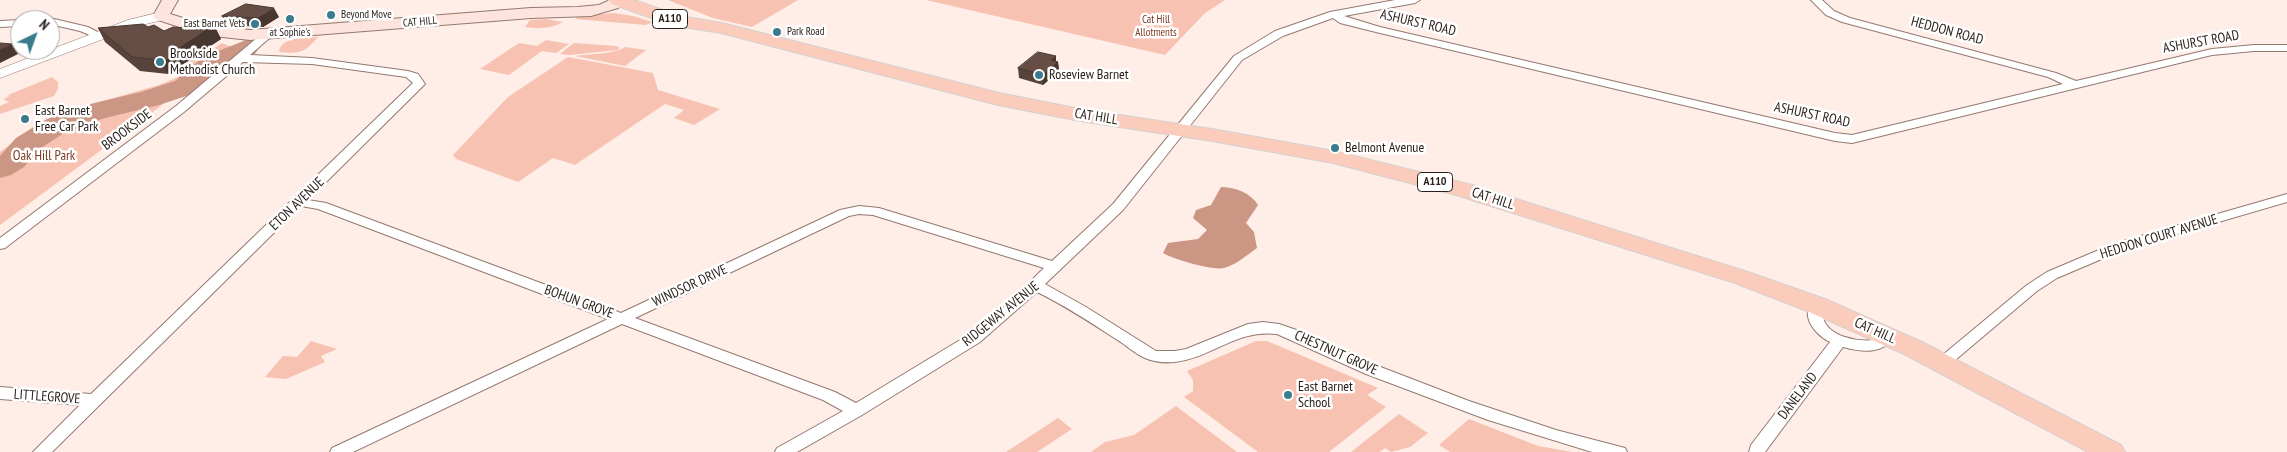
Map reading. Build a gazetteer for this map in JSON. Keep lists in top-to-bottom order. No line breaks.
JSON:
{"streets":{"main road":["A110","CAT HILL"],"street":["ASHURST ROAD","HEDDON ROAD","BROOKSIDE","ETON AVENUE","HEDDON COURT AVENUE","WINDSOR DRIVE","BOHUN GROVE","RIDGEWAY AVENUE","CHESTNUT GROVE","DANELAND","LITTLEGROVE"]},"crossings":[["CAT HILL","BROOKSIDE"],["CAT HILL","HEDDON COURT AVENUE"],["CAT HILL","RIDGEWAY AVENUE"],["ASHURST ROAD","HEDDON ROAD"],["BROOKSIDE","ETON AVENUE"],["ETON AVENUE","BOHUN GROVE"],["ETON AVENUE","LITTLEGROVE"],["WINDSOR DRIVE","BOHUN GROVE"],["WINDSOR DRIVE","RIDGEWAY AVENUE"],["BOHUN GROVE","RIDGEWAY AVENUE"],["RIDGEWAY AVENUE","CHESTNUT GROVE"]],"parks":["Cat Hill Allotments","Oak Hill Park"],"places":["Beyond Move","at Sophie's","East Barnet Vets","Park Road","Brookside Methodist Church","Roseview Barnet","East Barnet Free Car Park","Belmont Avenue","East Barnet School"],"north":"top right"}
